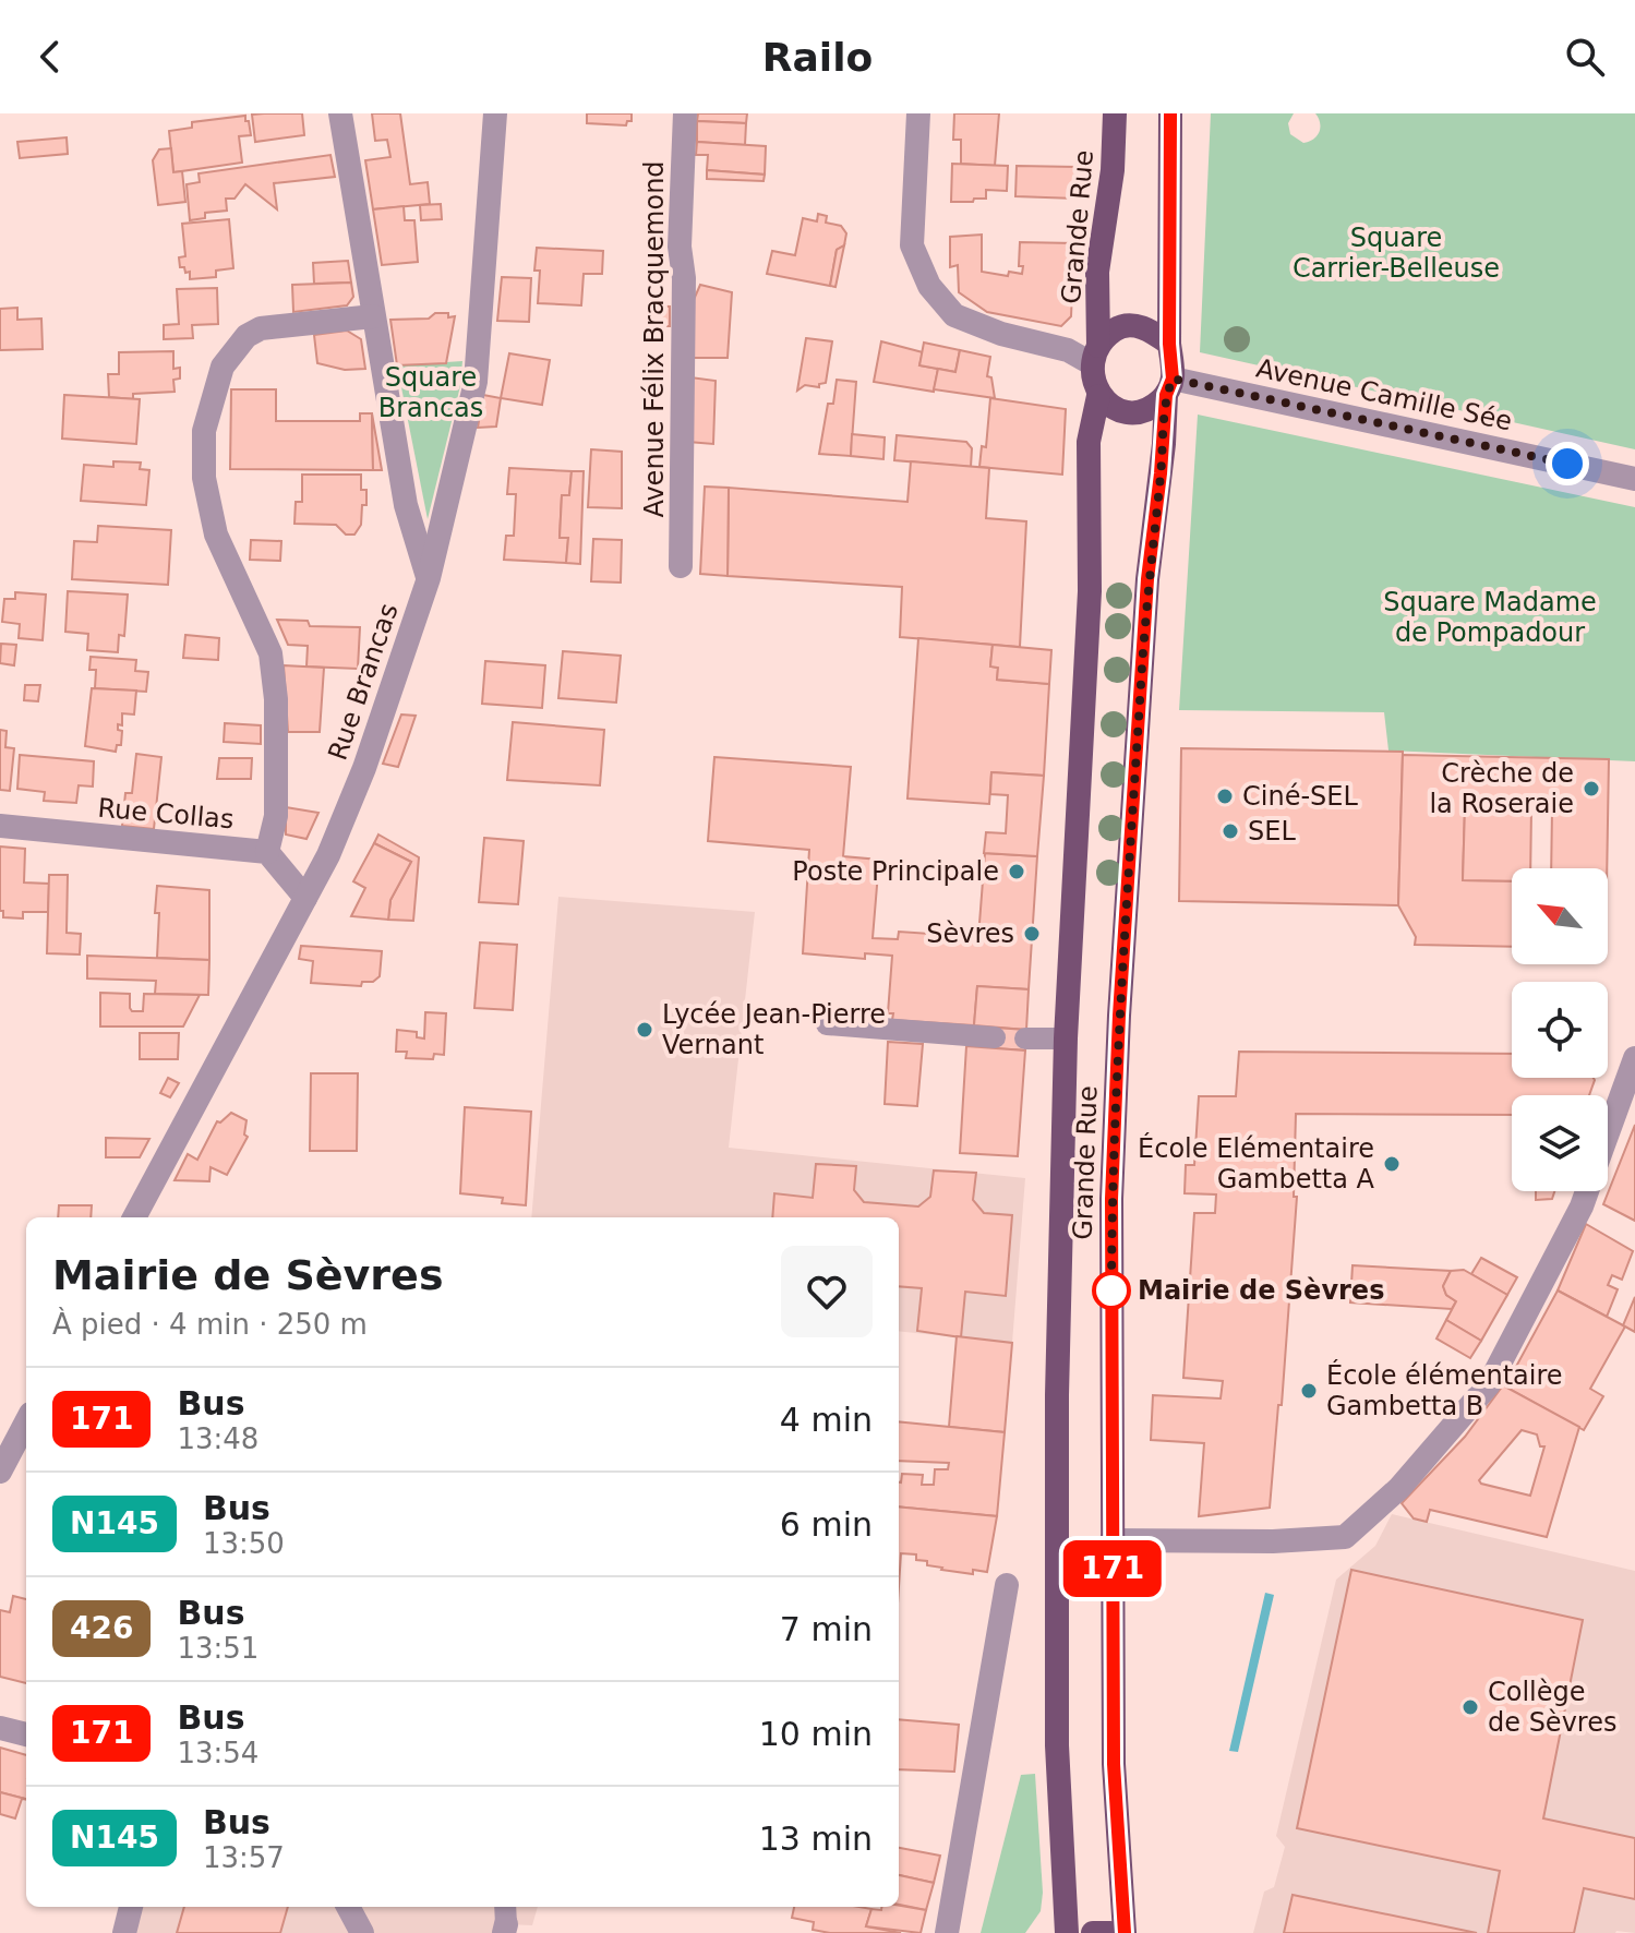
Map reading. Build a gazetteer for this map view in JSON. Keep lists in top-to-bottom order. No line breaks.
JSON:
{"streets":{"main road":["Grande Rue"],"street":["Avenue Félix Bracquemond","Avenue Camille Sée","Rue Brancas","Rue Collas"]},"crossings":[["Grande Rue","Avenue Camille Sée"],["Rue Brancas","Rue Collas"]],"parks":["Square Carrier-Belleuse","Square Brancas","Square Madame de Pompadour"],"places":["Crèche de la Roseraie","Ciné-SEL","SEL","Poste Principale","Sèvres","Lycée Jean-Pierre Vernant","École Elémentaire Gambetta A","Mairie de Sèvres","École élémentaire Gambetta B","Collège de Sèvres"],"lines":["bus line 171"],"north":"top left","page":{"header":"Railo","on_map":"171","heading":["Mairie de Sèvres","À pied · 4 min · 250 m"],"list":[{"mark":"171","name":"Bus","note":"13:48","value":"4 min"},{"mark":"N145","name":"Bus","note":"13:50","value":"6 min"},{"mark":"426","name":"Bus","note":"13:51","value":"7 min"},{"mark":"171","name":"Bus","note":"13:54","value":"10 min"},{"mark":"N145","name":"Bus","note":"13:57","value":"13 min"}]}}
